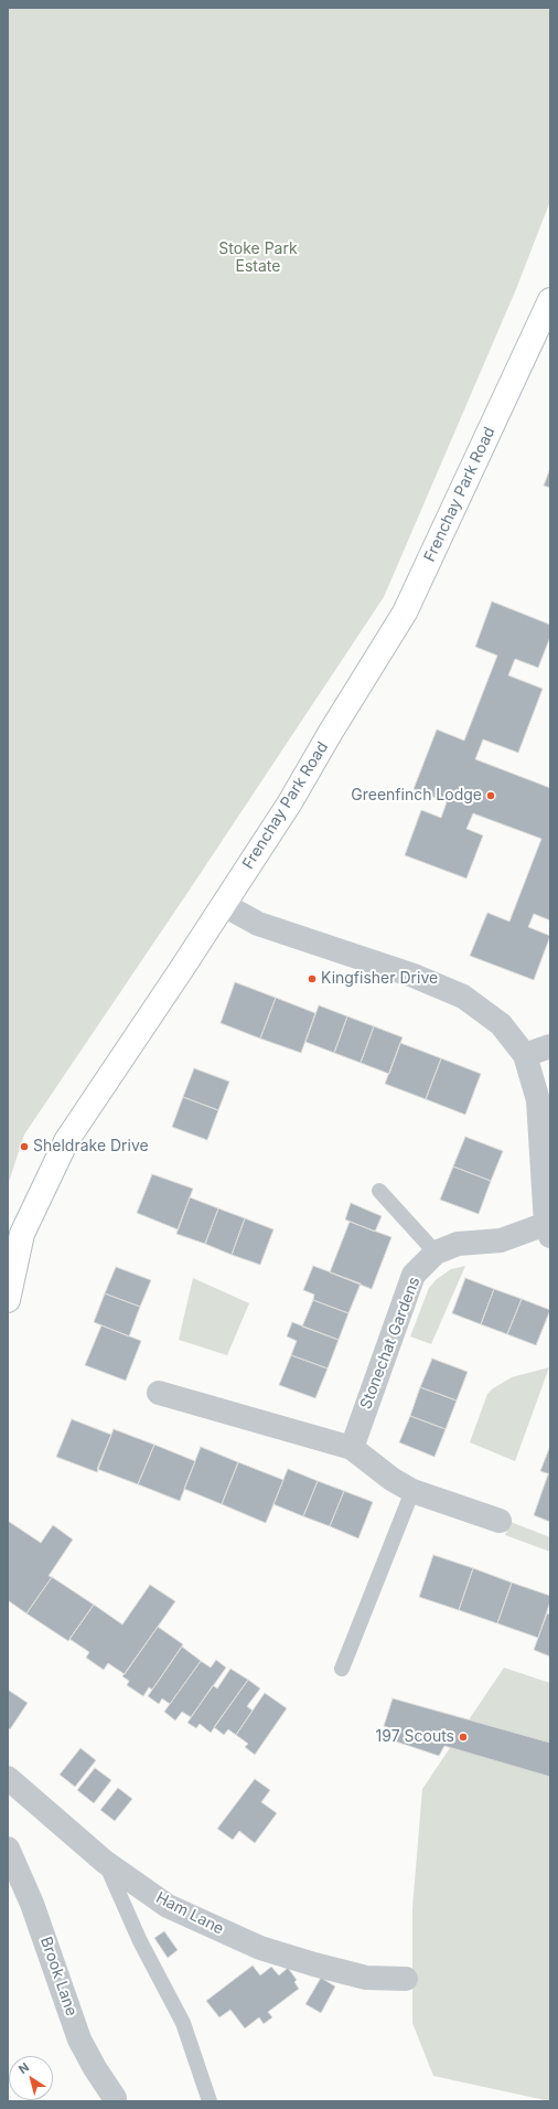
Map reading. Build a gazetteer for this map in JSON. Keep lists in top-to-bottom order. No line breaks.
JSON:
{"streets":{"main road":["Frenchay Park Road"],"street":["Stonechat Gardens","Ham Lane","Brook Lane"]},"parks":["Stoke Park Estate"],"places":["Greenfinch Lodge","Kingfisher Drive","Sheldrake Drive","197 Scouts"],"north":"top left"}
